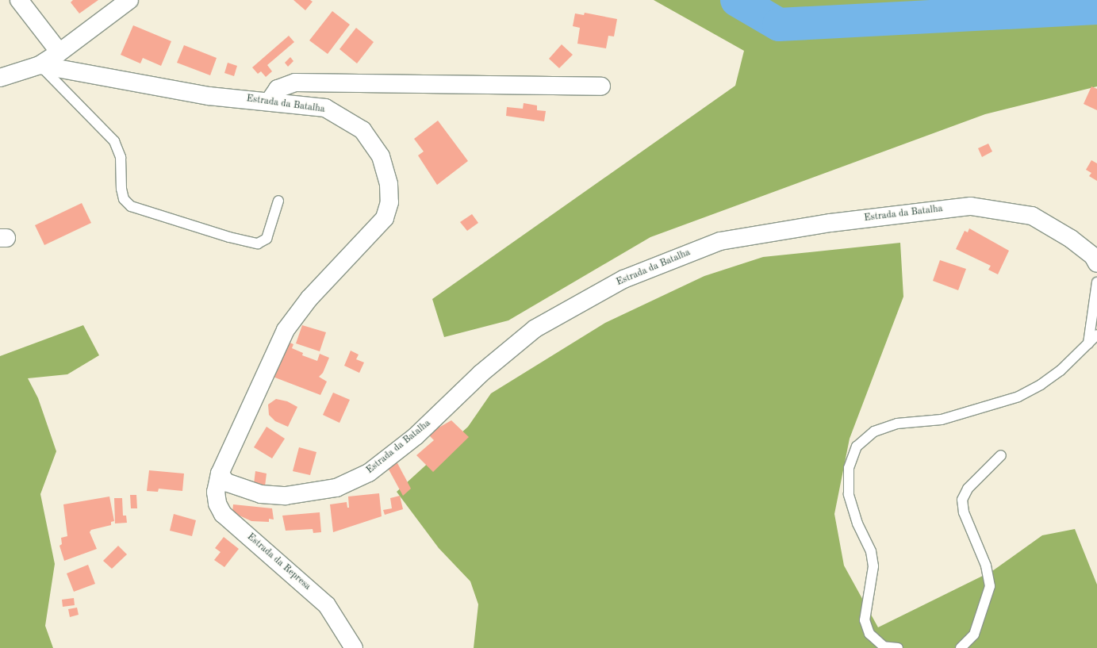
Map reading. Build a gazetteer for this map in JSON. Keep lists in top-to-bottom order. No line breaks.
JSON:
{"streets":{"street":["Estrada da Batalha","Estrada da Represa"]},"crossings":[["Estrada da Batalha","Estrada da Represa"]]}
